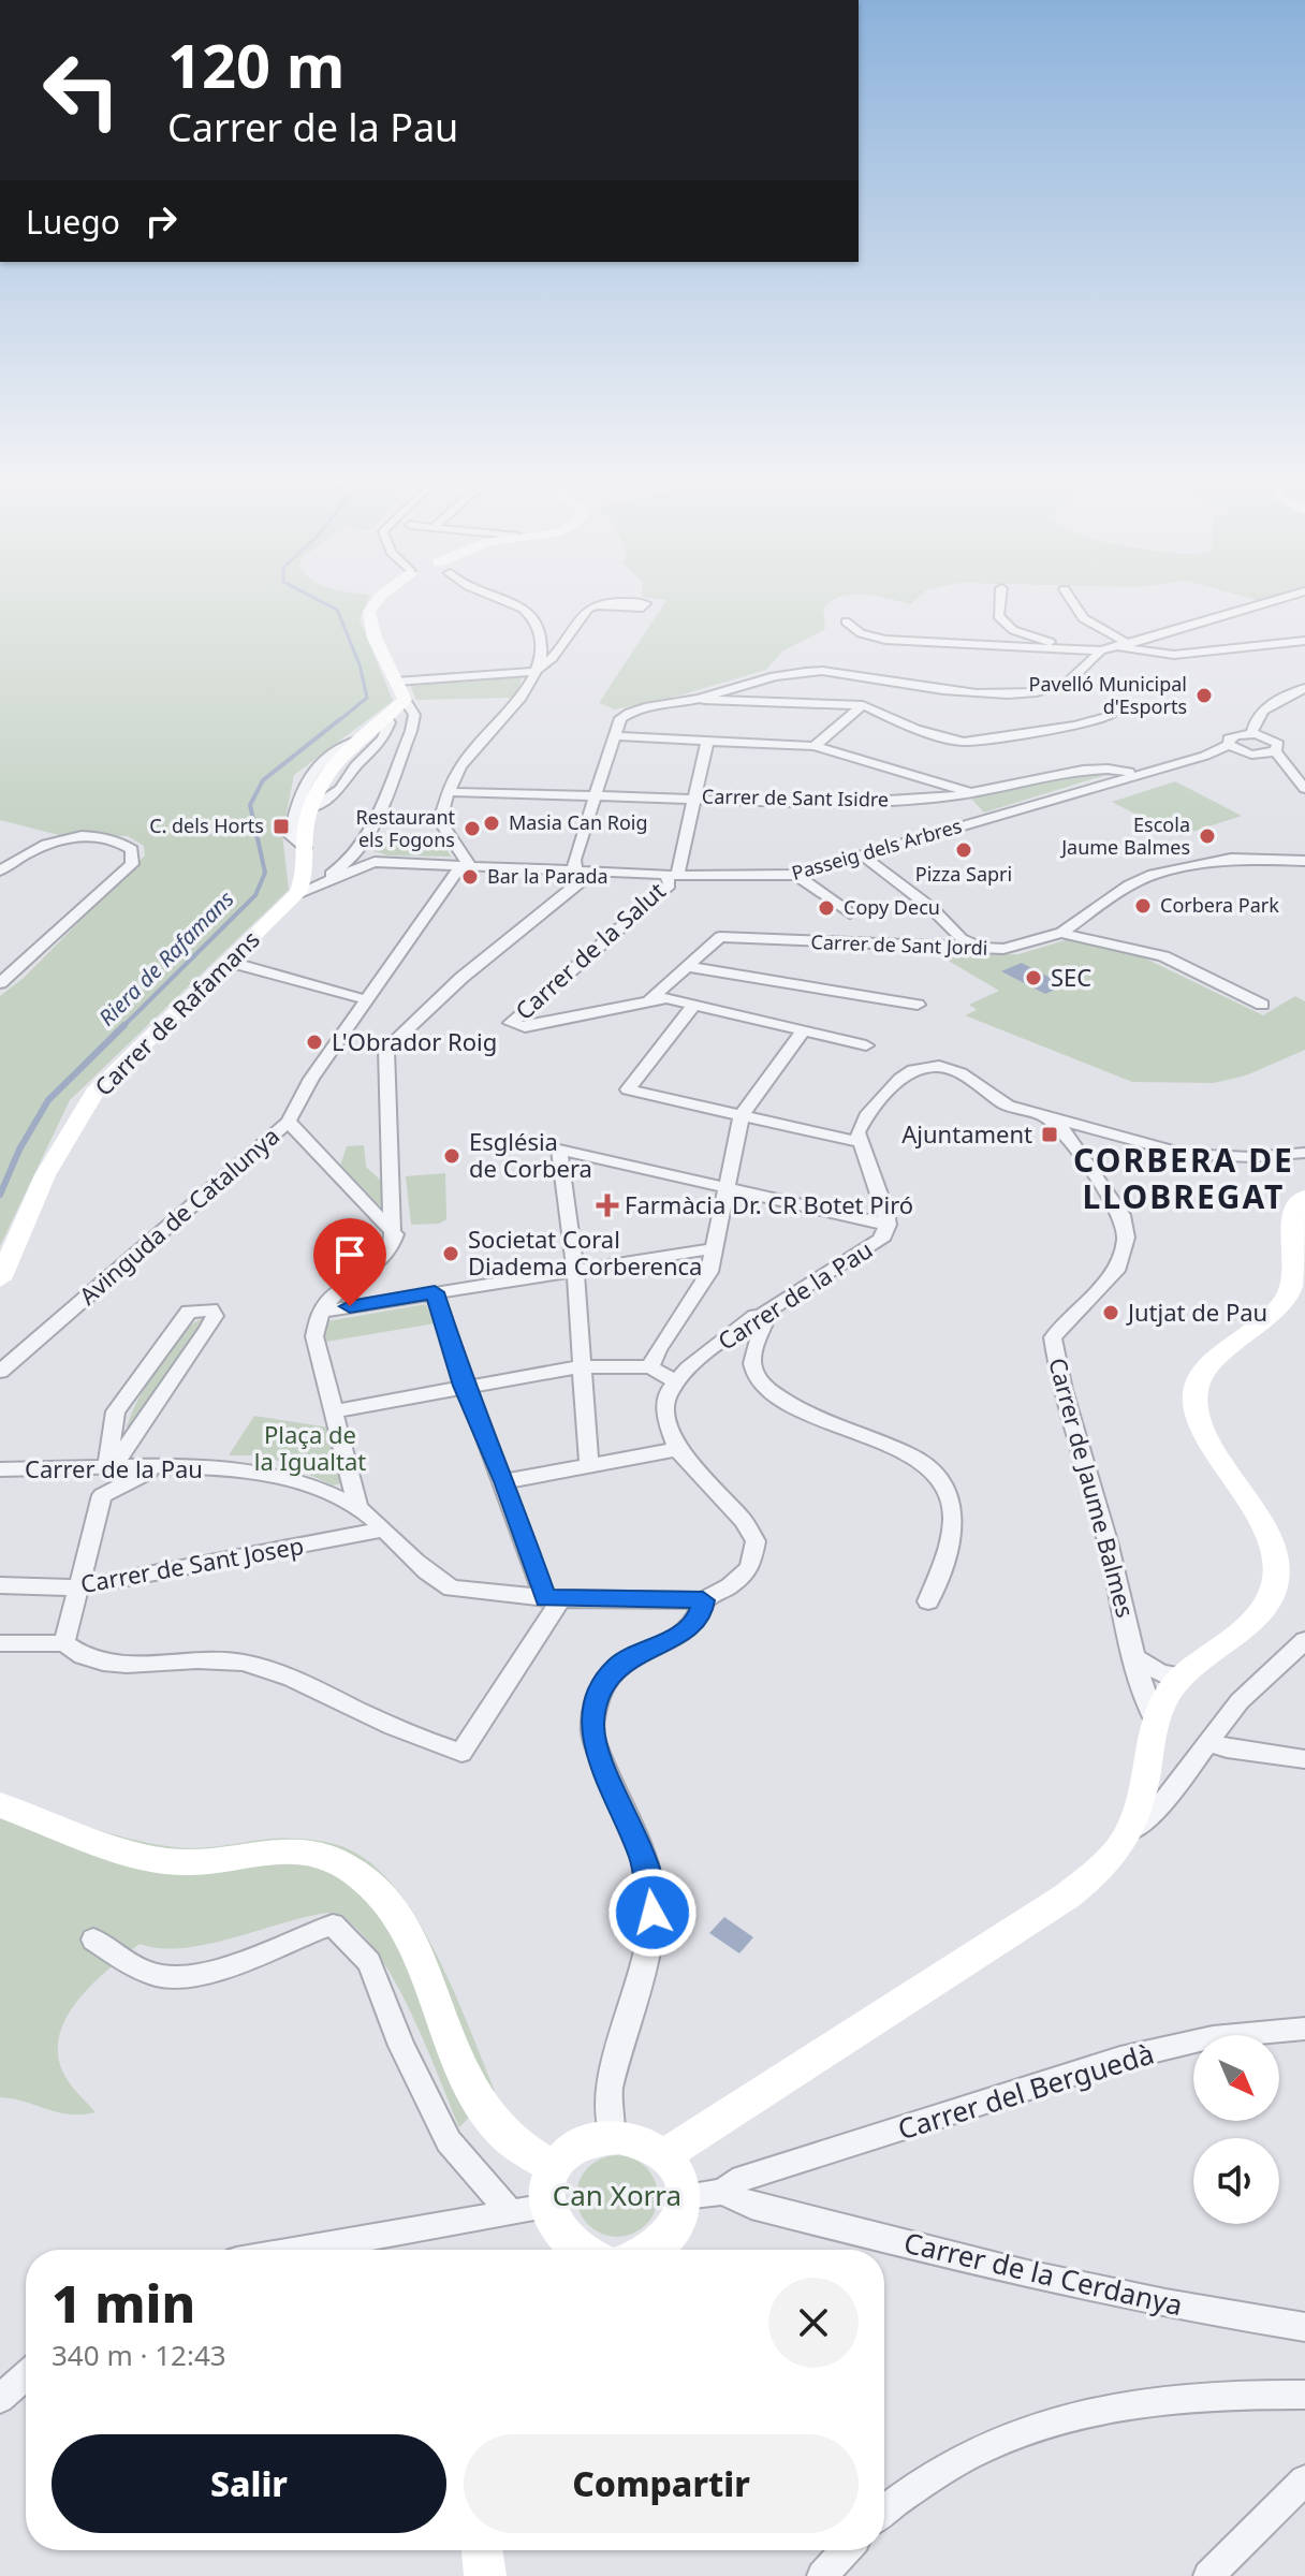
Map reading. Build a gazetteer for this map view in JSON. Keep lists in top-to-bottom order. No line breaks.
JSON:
{"streets":{"street":["Carrer de Sant Isidre","Passeig dels Arbres","Carrer de Sant Jordi","Carrer de la Salut","Carrer de Rafamans","Avinguda de Catalunya","Carrer de la Pau","Carrer de Jaume Balmes","Carrer de Sant Josep","Carrer del Berguedà","Carrer de la Cerdanya"]},"crossings":[["Carrer de Sant Isidre","Passeig dels Arbres"],["Passeig dels Arbres","Carrer de la Salut"],["Passeig dels Arbres","Carrer de Rafamans"],["Passeig dels Arbres","Avinguda de Catalunya"],["Carrer de Sant Jordi","Carrer de la Salut"],["Carrer de la Pau","Carrer de Sant Josep"],["Carrer del Berguedà","Carrer de la Cerdanya"]],"districts":["CORBERA DE LLOBREGAT"],"water":["Riera de Rafamans"],"parks":["Plaça de la Igualtat","Can Xorra"],"places":{"other":["Pavelló Municipal d'Esports","Masia Can Roig","Restaurant els Fogons","Escola Jaume Balmes","Pizza Sapri","Bar la Parada","Corbera Park","Copy Decu","SEC","L'Obrador Roig","Església de Corbera","Societat Coral Diadema Corberenca","Jutjat de Pau"],"transit":["C. dels Horts","Ajuntament"],"health":["Farmàcia Dr. CR Botet Piró"]},"north":"bottom right","page":{"turn":["120 m","Carrer de la Pau"],"then":"Luego","heading":["1 min","340 m · 12:43"],"buttons":["Salir","Compartir"]}}
